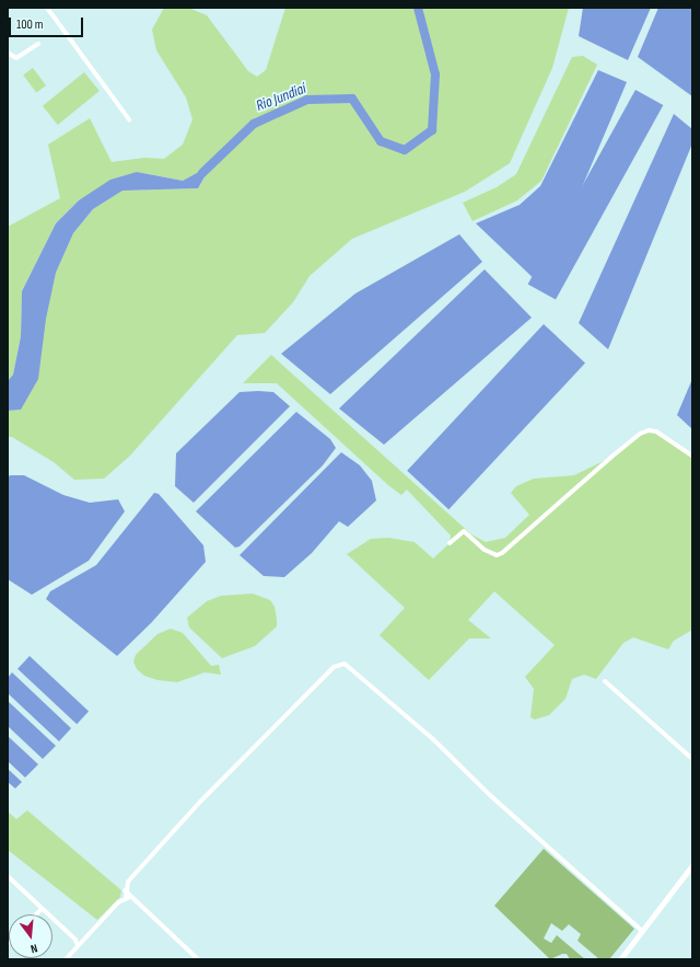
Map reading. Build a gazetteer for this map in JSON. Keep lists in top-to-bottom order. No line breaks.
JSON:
{"water":["Rio Jundiaí"],"scale_bar":"100 m","north":"bottom"}
